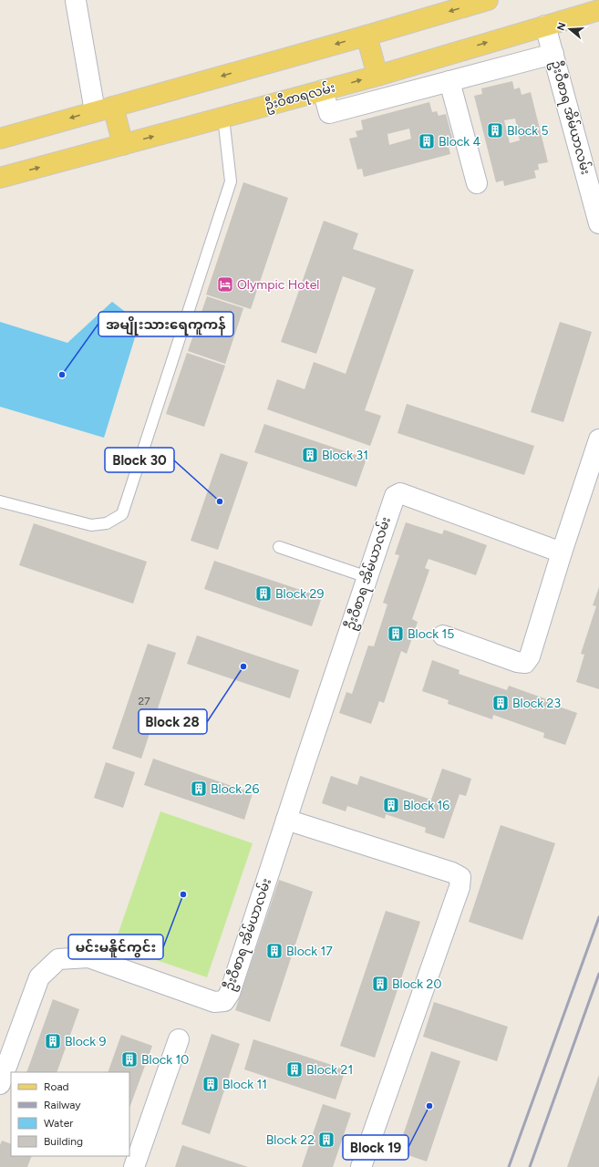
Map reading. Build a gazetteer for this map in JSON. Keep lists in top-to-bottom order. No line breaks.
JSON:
{"streets":{"main road":["ဦးဝီစာရလမ်း"],"street":["ဦးဝီစာရ အိမ်ယာလမ်း"]},"crossings":[["ဦးဝီစာရလမ်း","ဦးဝီစာရ အိမ်ယာလမ်း"]],"places":{"building":["Block 5","Block 4","Block 31","Block 29","Block 15","Block 23","Block 26","Block 16","Block 17","Block 20","Block 9","Block 10","Block 21","Block 11","Block 22"],"hotel":["Olympic Hotel"],"other":["အမျိုးသားရေကူကန်","Block 30","Block 28","မင်းမနိူင်ကွင်း","Block 19"]},"house_numbers":["27"],"legend":["Road","Railway","Water","Building"],"north":"left"}
